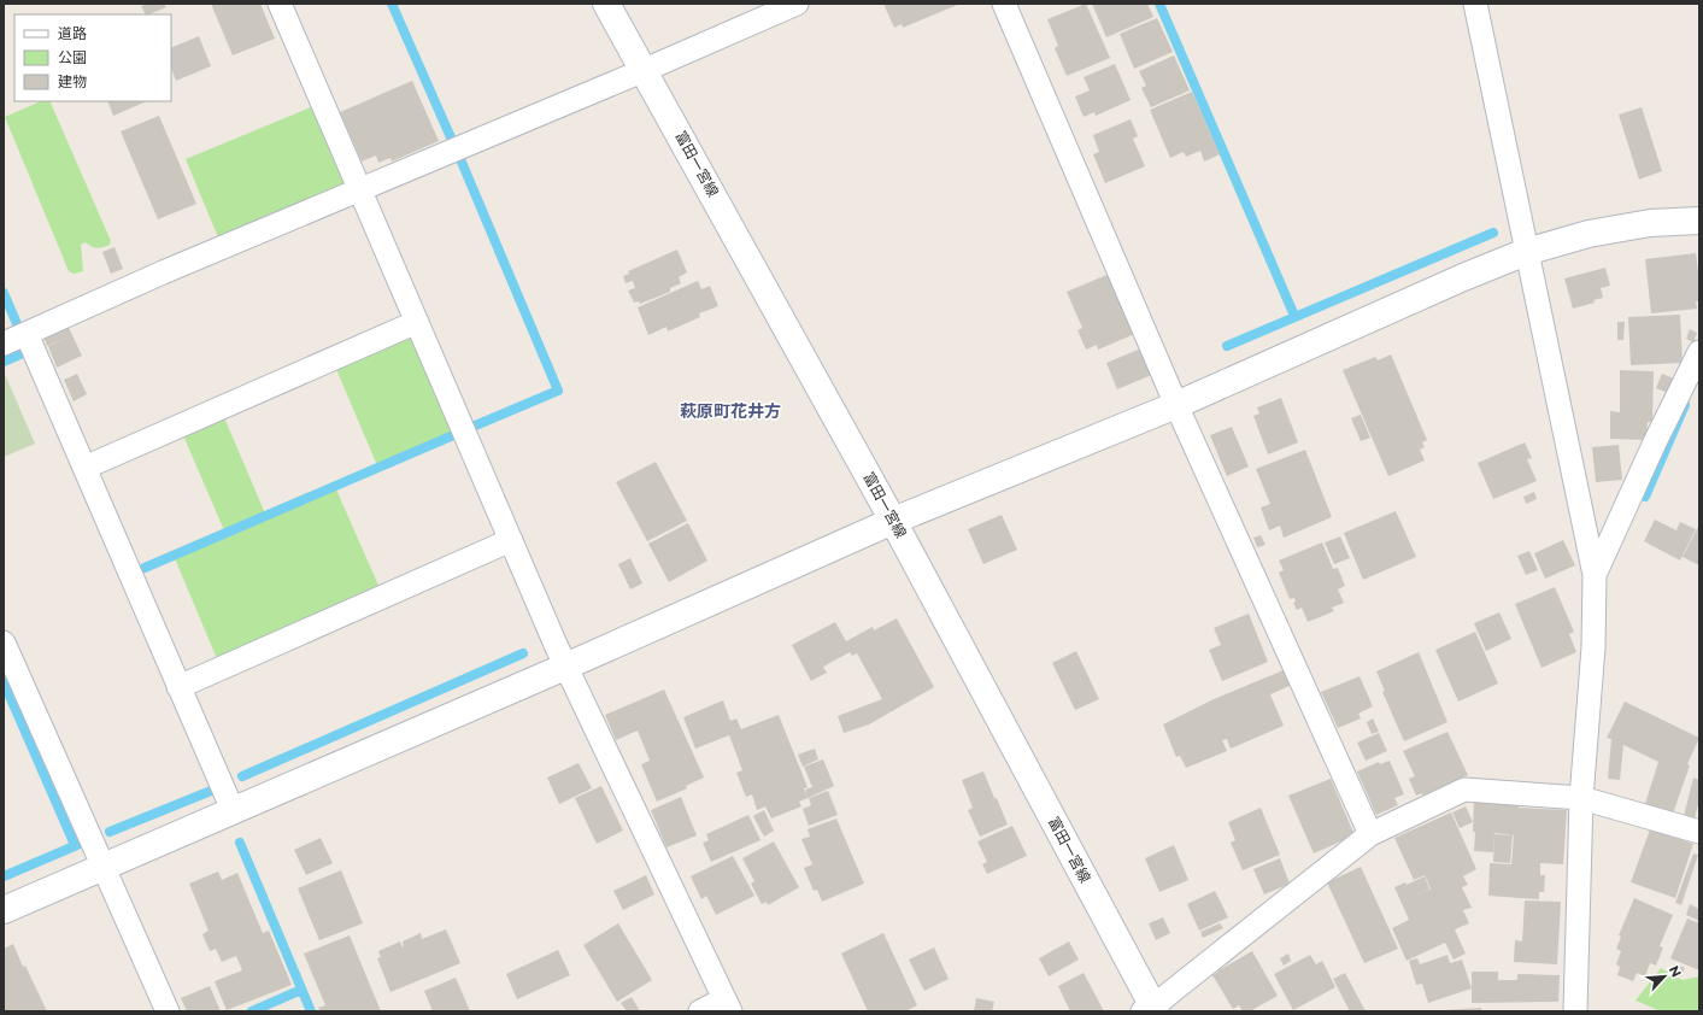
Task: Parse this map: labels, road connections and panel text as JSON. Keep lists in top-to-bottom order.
{
  "streets": {
    "street": ["富田一宮線"]
  },
  "districts": ["萩原町花井方"],
  "legend": ["道路", "公園", "建物"],
  "north": "top right"
}
